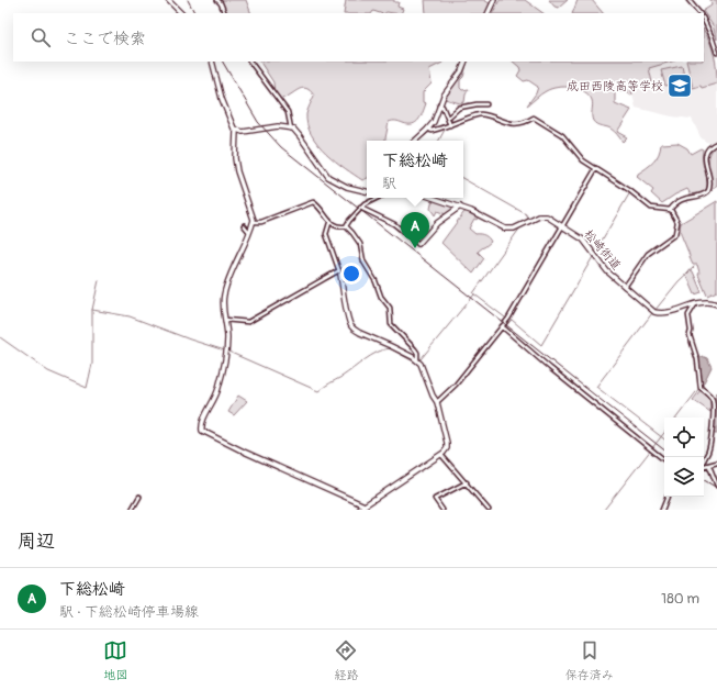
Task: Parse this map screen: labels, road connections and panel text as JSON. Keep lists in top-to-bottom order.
{
  "streets": {
    "street": ["松崎街道"]
  },
  "places": {
    "school or university": ["成田西陵高等学校"]
  },
  "page": {
    "search": "ここで検索",
    "popup": ["下総松崎", "駅"],
    "pins": "A",
    "heading": "周辺",
    "list": [
      {
        "mark": "A",
        "name": "下総松崎",
        "note": "駅 · 下総松崎停車場線",
        "value": "180 m"
      }
    ],
    "nav": ["地図", "経路", "保存済み"]
  }
}
